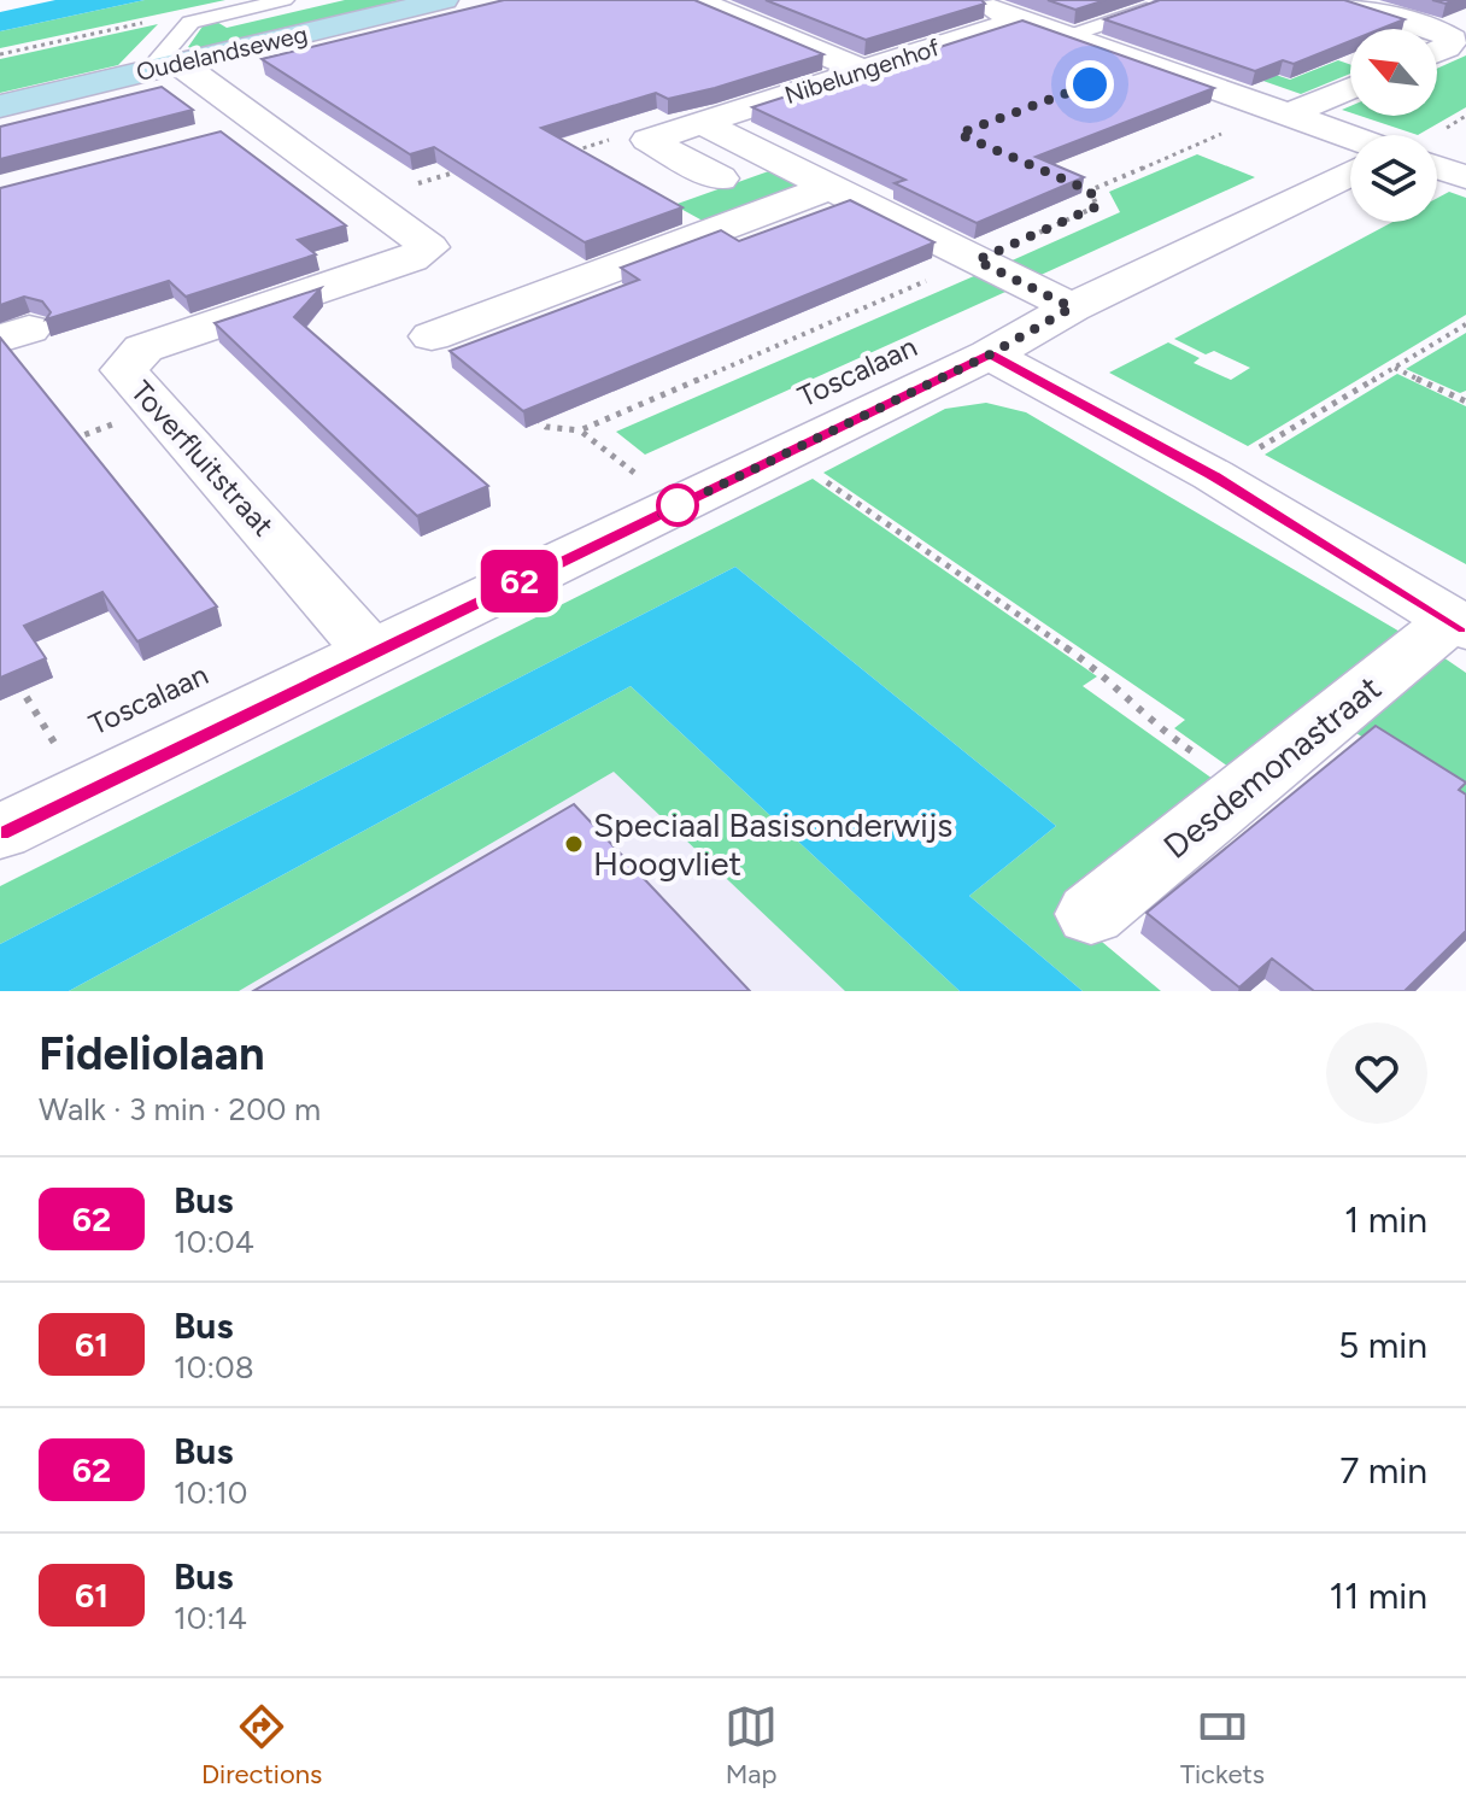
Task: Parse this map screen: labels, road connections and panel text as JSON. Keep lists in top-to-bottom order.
{
  "streets": {
    "street": [
      "Oudelandseweg",
      "Nibelungenhof",
      "Toverfluitstraat",
      "Desdemonastraat"
    ],
    "path": ["Toscalaan"]
  },
  "crossings": [
    ["Oudelandseweg", "Toverfluitstraat"]
  ],
  "places": ["Speciaal Basisonderwijs Hoogvliet"],
  "lines": ["bus line 62"],
  "north": "top left",
  "page": {
    "on_map": "62",
    "heading": ["Fideliolaan", "Walk · 3 min · 200 m"],
    "list": [
      {
        "mark": "62",
        "name": "Bus",
        "note": "10:04",
        "value": "1 min"
      },
      {
        "mark": "61",
        "name": "Bus",
        "note": "10:08",
        "value": "5 min"
      },
      {
        "mark": "62",
        "name": "Bus",
        "note": "10:10",
        "value": "7 min"
      },
      {
        "mark": "61",
        "name": "Bus",
        "note": "10:14",
        "value": "11 min"
      }
    ],
    "tabs": ["Directions", "Map", "Tickets"]
  }
}
